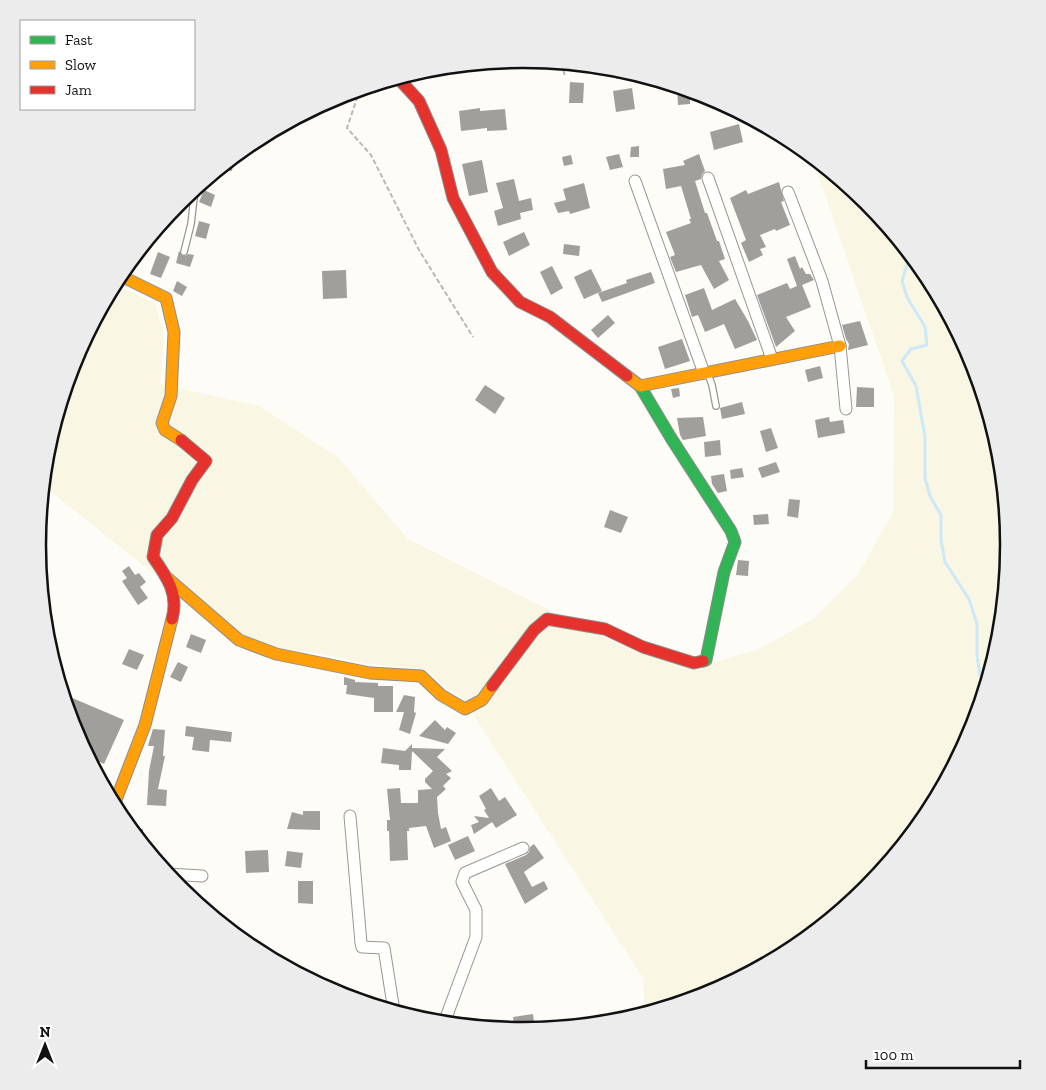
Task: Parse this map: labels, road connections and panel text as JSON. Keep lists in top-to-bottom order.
{
  "legend": ["Fast", "Slow", "Jam"],
  "scale_bar": "100 m",
  "north": "top"
}
